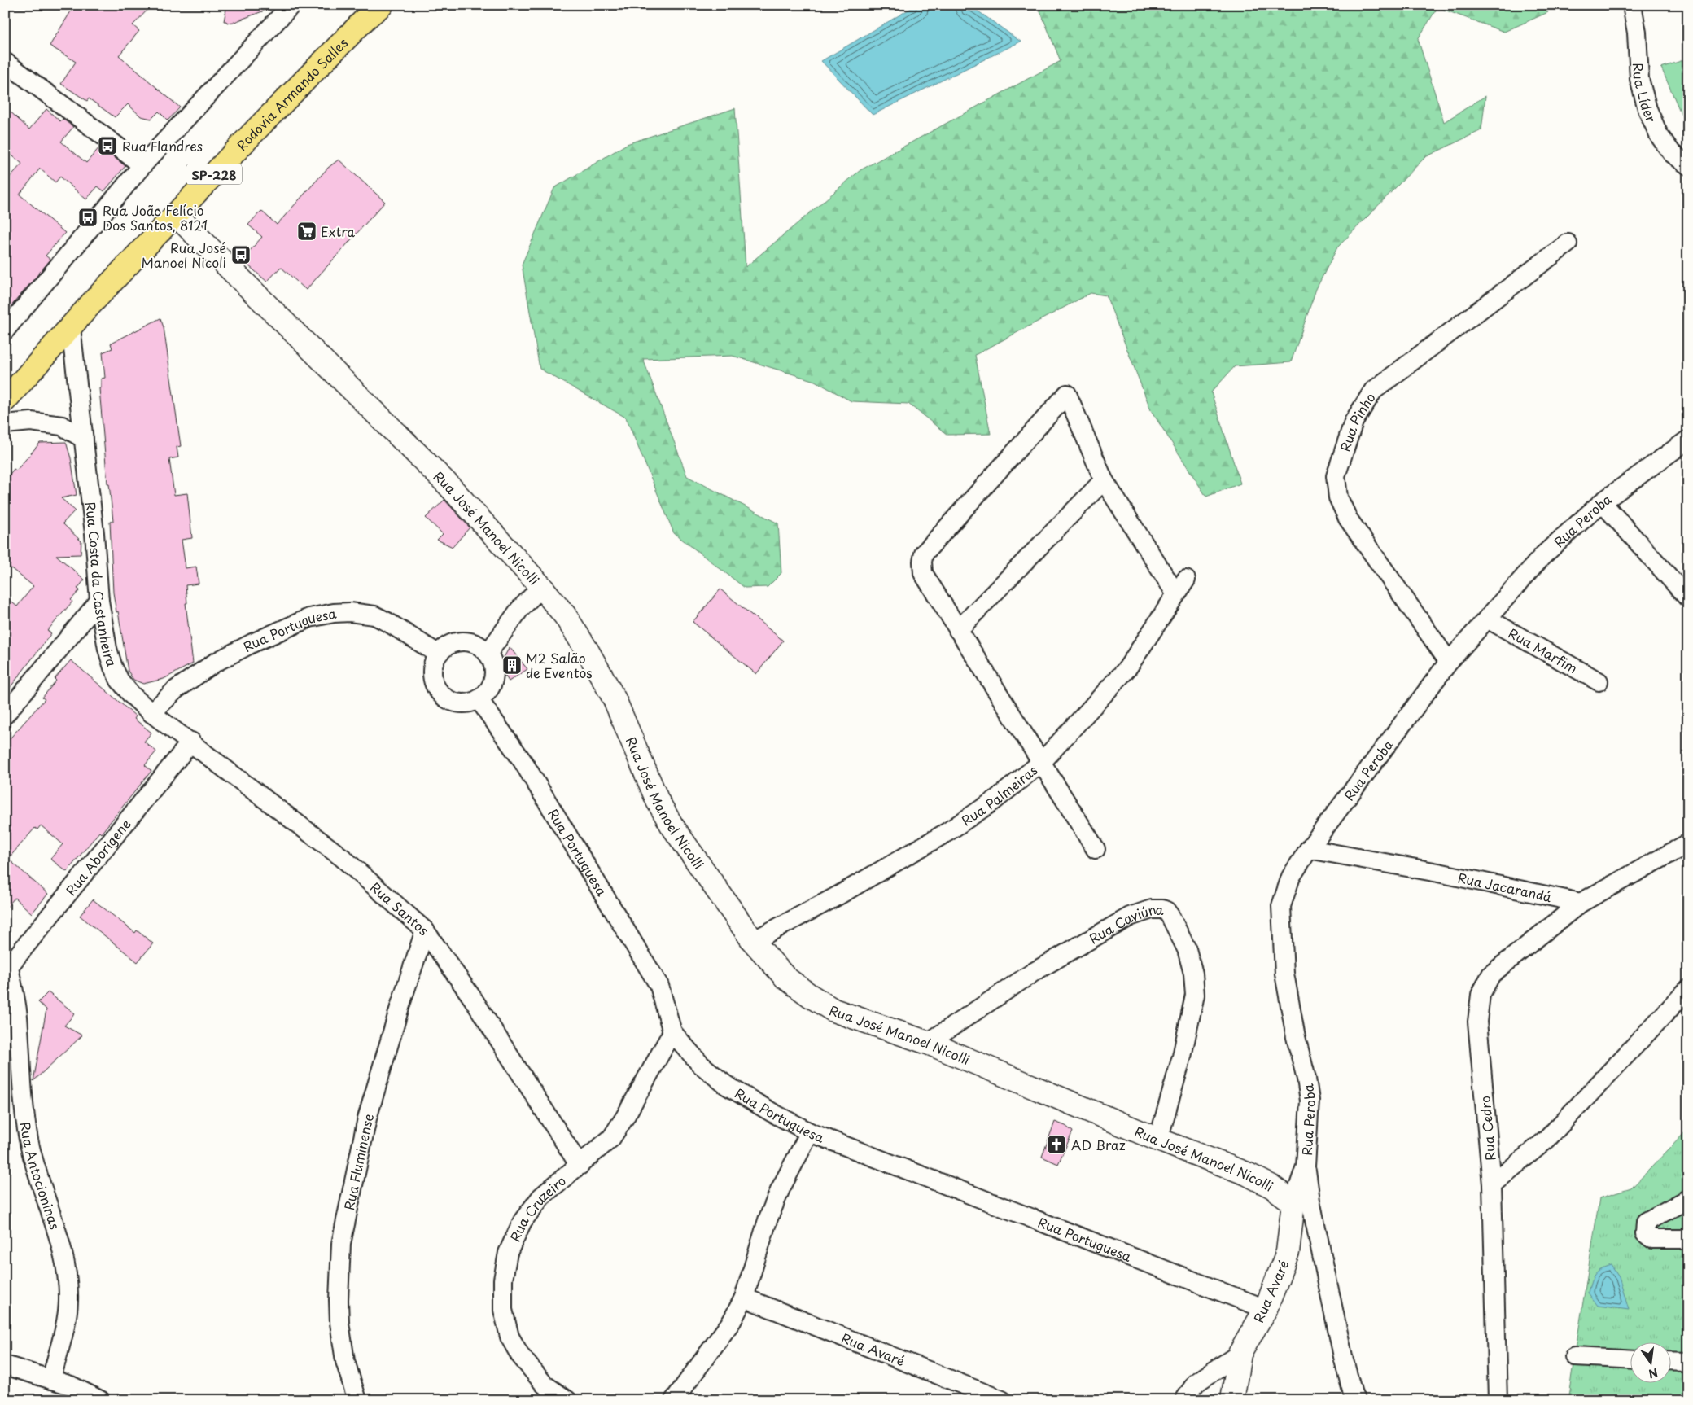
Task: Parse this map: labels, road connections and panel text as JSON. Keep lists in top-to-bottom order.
{
  "streets": {
    "main road": [
      "Rodovia Armando Salles",
      "SP-228",
      "Rua José Manoel Nicolli",
      "Rua Avaré"
    ],
    "street": [
      "Rua Líder",
      "Rua Pinho",
      "Rua Peroba",
      "Rua Costa da Castanheira",
      "Rua Portuguesa",
      "Rua Marfim",
      "Rua Palmeiras",
      "Rua Aborigene",
      "Rua Jacarandá",
      "Rua Santos",
      "Rua Caviúna",
      "Rua Cedro",
      "Rua Fluminense",
      "Rua Antocioninas",
      "Rua Cruzeiro"
    ]
  },
  "crossings": [
    ["Rodovia Armando Salles", "Rua José Manoel Nicolli"],
    ["Rodovia Armando Salles", "Rua Costa da Castanheira"],
    ["Rua Pinho", "Rua Peroba"],
    ["Rua Peroba", "Rua José Manoel Nicolli"],
    ["Rua Peroba", "Rua Marfim"],
    ["Rua Peroba", "Rua Jacarandá"],
    ["Rua Peroba", "Rua Avaré"],
    ["Rua José Manoel Nicolli", "Rua Palmeiras"],
    ["Rua José Manoel Nicolli", "Rua Caviúna"],
    ["Rua José Manoel Nicolli", "Rua Avaré"],
    ["Rua Costa da Castanheira", "Rua Portuguesa"],
    ["Rua Costa da Castanheira", "Rua Santos"],
    ["Rua Portuguesa", "Rua Santos"],
    ["Rua Portuguesa", "Rua Cruzeiro"],
    ["Rua Portuguesa", "Rua Avaré"],
    ["Rua Aborigene", "Rua Santos"],
    ["Rua Aborigene", "Rua Antocioninas"],
    ["Rua Jacarandá", "Rua Cedro"],
    ["Rua Santos", "Rua Fluminense"],
    ["Rua Santos", "Rua Cruzeiro"]
  ],
  "places": {
    "bus stop": ["Rua Flandres", "Rua João Felício Dos Santos, 8121", "Rua José Manoel Nicoli"],
    "supermarket": ["Extra"],
    "building": ["M2 Salão de Eventos"],
    "church": ["AD Braz"]
  },
  "north": "bottom"
}
